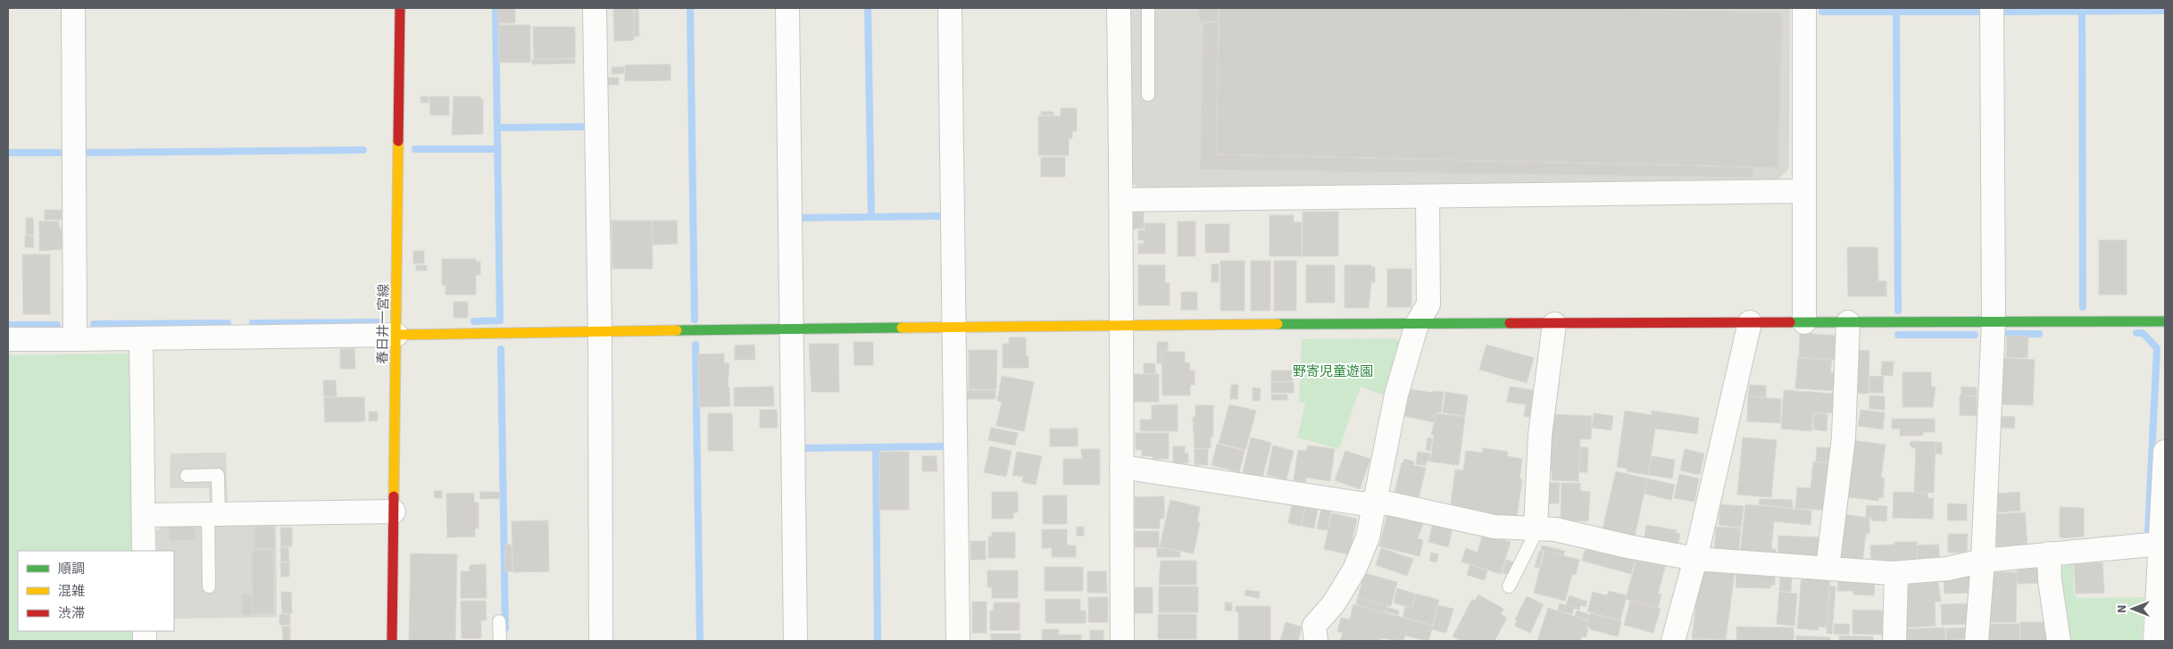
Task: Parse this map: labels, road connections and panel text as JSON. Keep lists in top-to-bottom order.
{
  "streets": {
    "street": ["春日井一宮線"]
  },
  "parks": ["野寄児童遊園"],
  "legend": ["順調", "混雑", "渋滞"],
  "north": "left"
}
